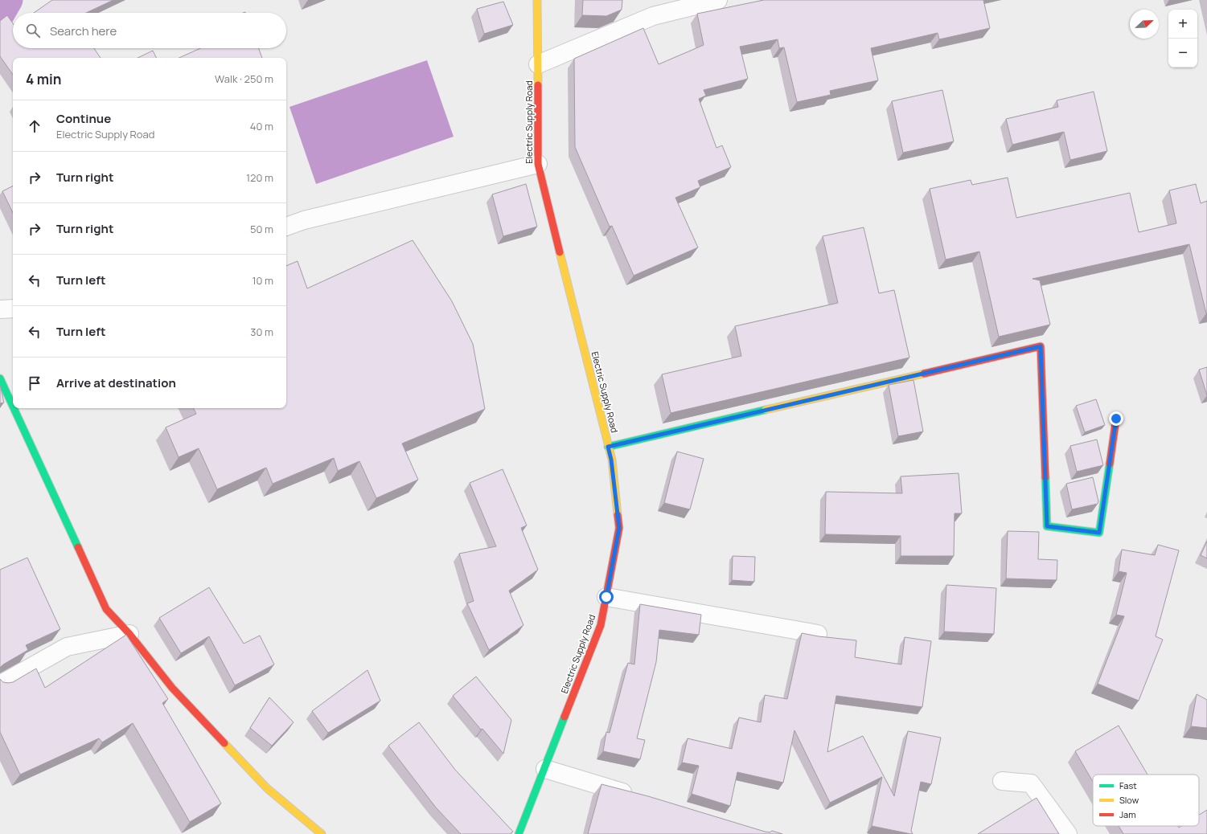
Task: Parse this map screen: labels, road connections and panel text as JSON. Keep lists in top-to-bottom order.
{
  "streets": {
    "street": ["Electric Supply Road"]
  },
  "legend": ["Fast", "Slow", "Jam"],
  "north": "top right",
  "page": {
    "map_buttons": ["+", "−"],
    "search": "Search here",
    "heading": ["4 min", "Walk · 250 m"],
    "list": [
      ["Continue", "Electric Supply Road", "40 m"],
      ["Turn right", "120 m"],
      ["Turn right", "50 m"],
      ["Turn left", "10 m"],
      ["Turn left", "30 m"],
      "Arrive at destination"
    ]
  }
}
